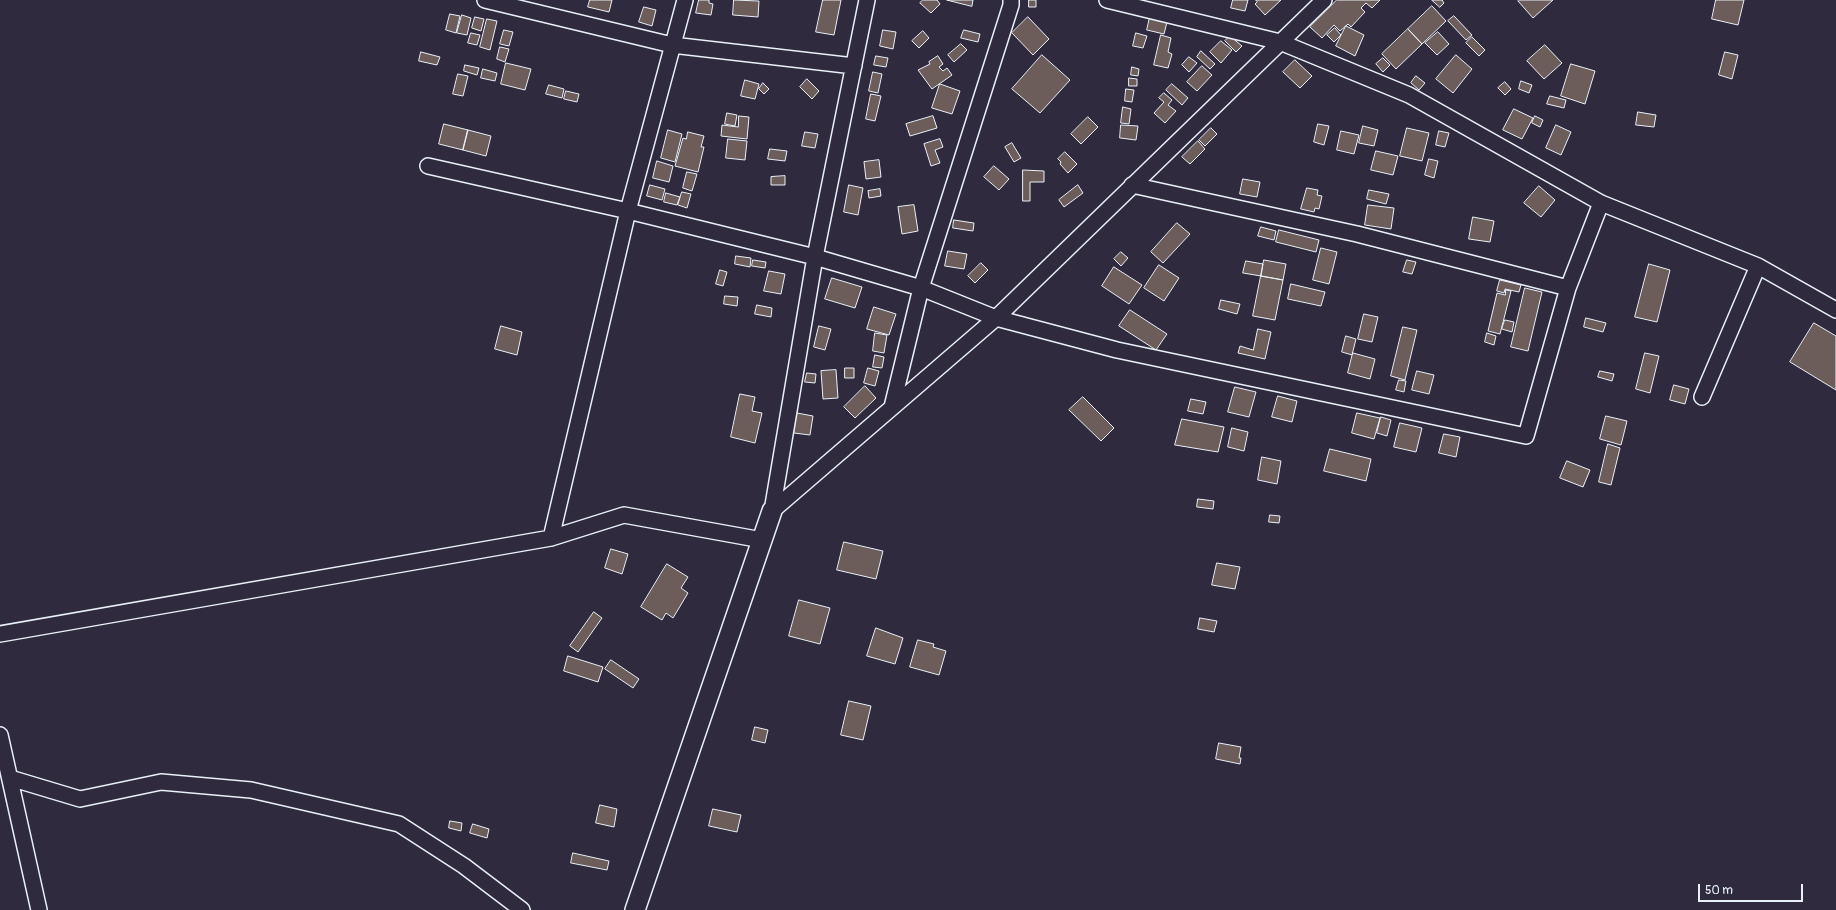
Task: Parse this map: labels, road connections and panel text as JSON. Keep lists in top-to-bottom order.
{
  "scale_bar": "50 m"
}
